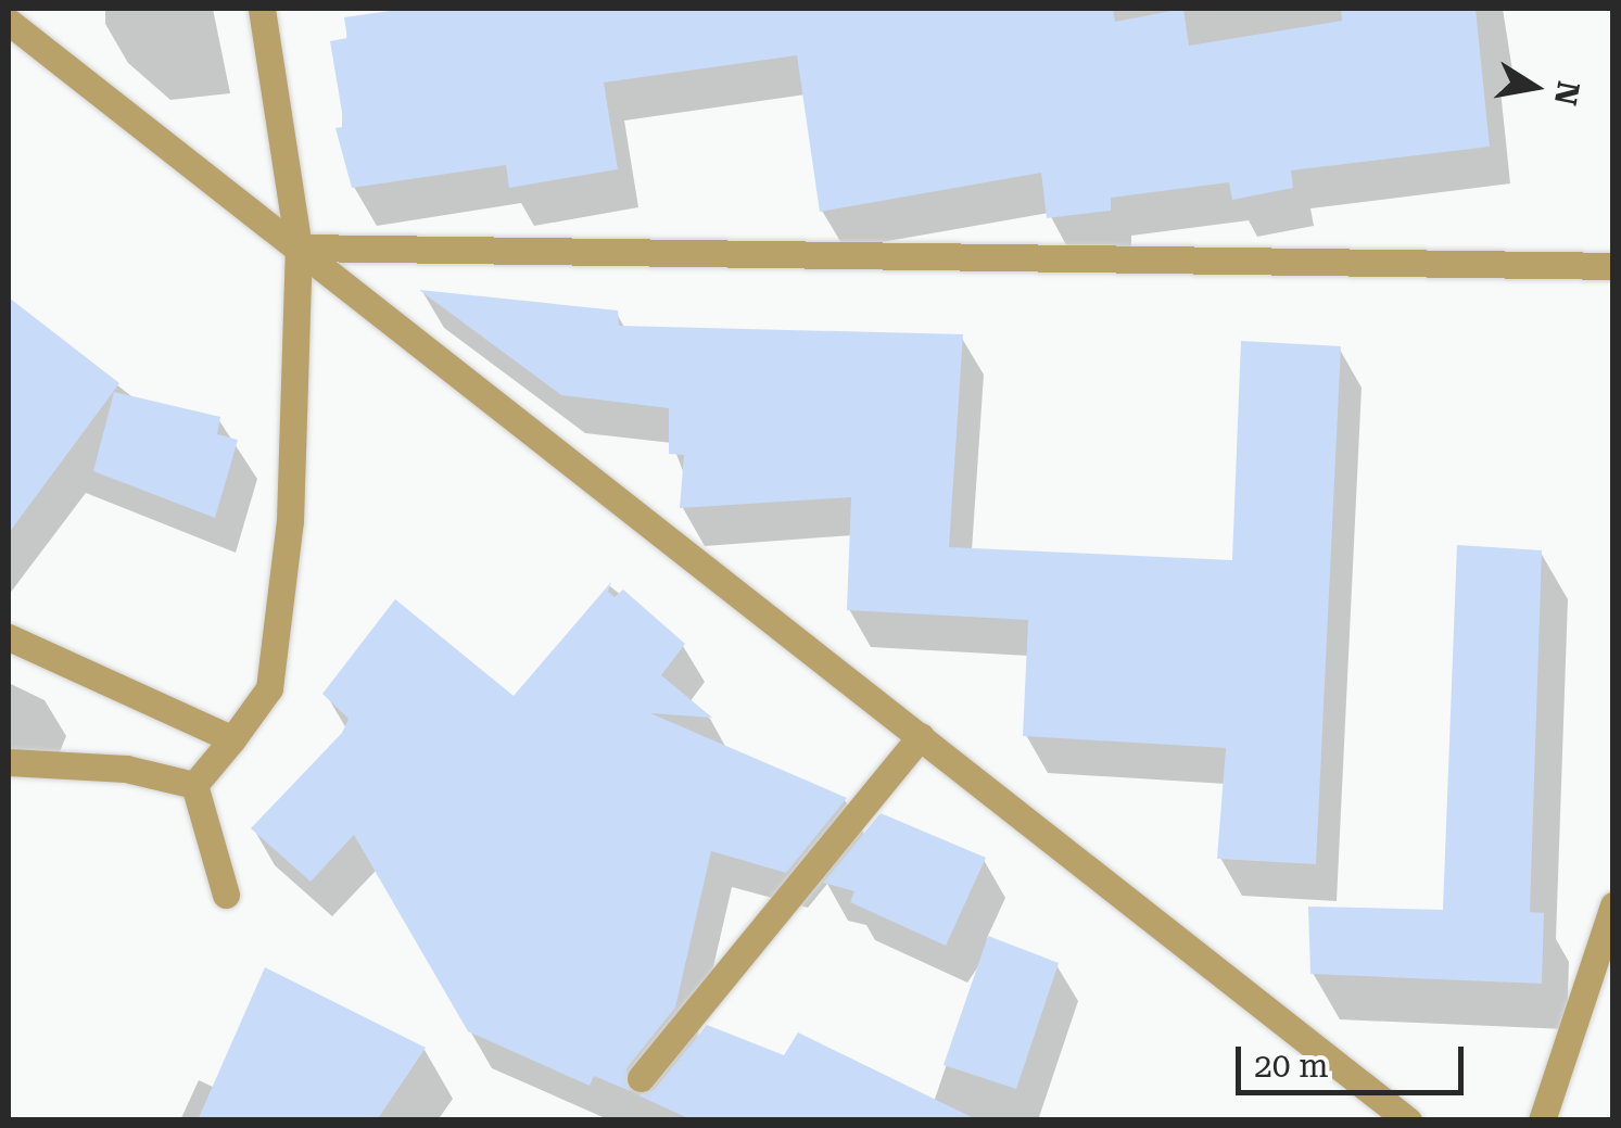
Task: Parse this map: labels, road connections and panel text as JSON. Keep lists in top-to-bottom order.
{
  "scale_bar": "20 m",
  "north": "right"
}
